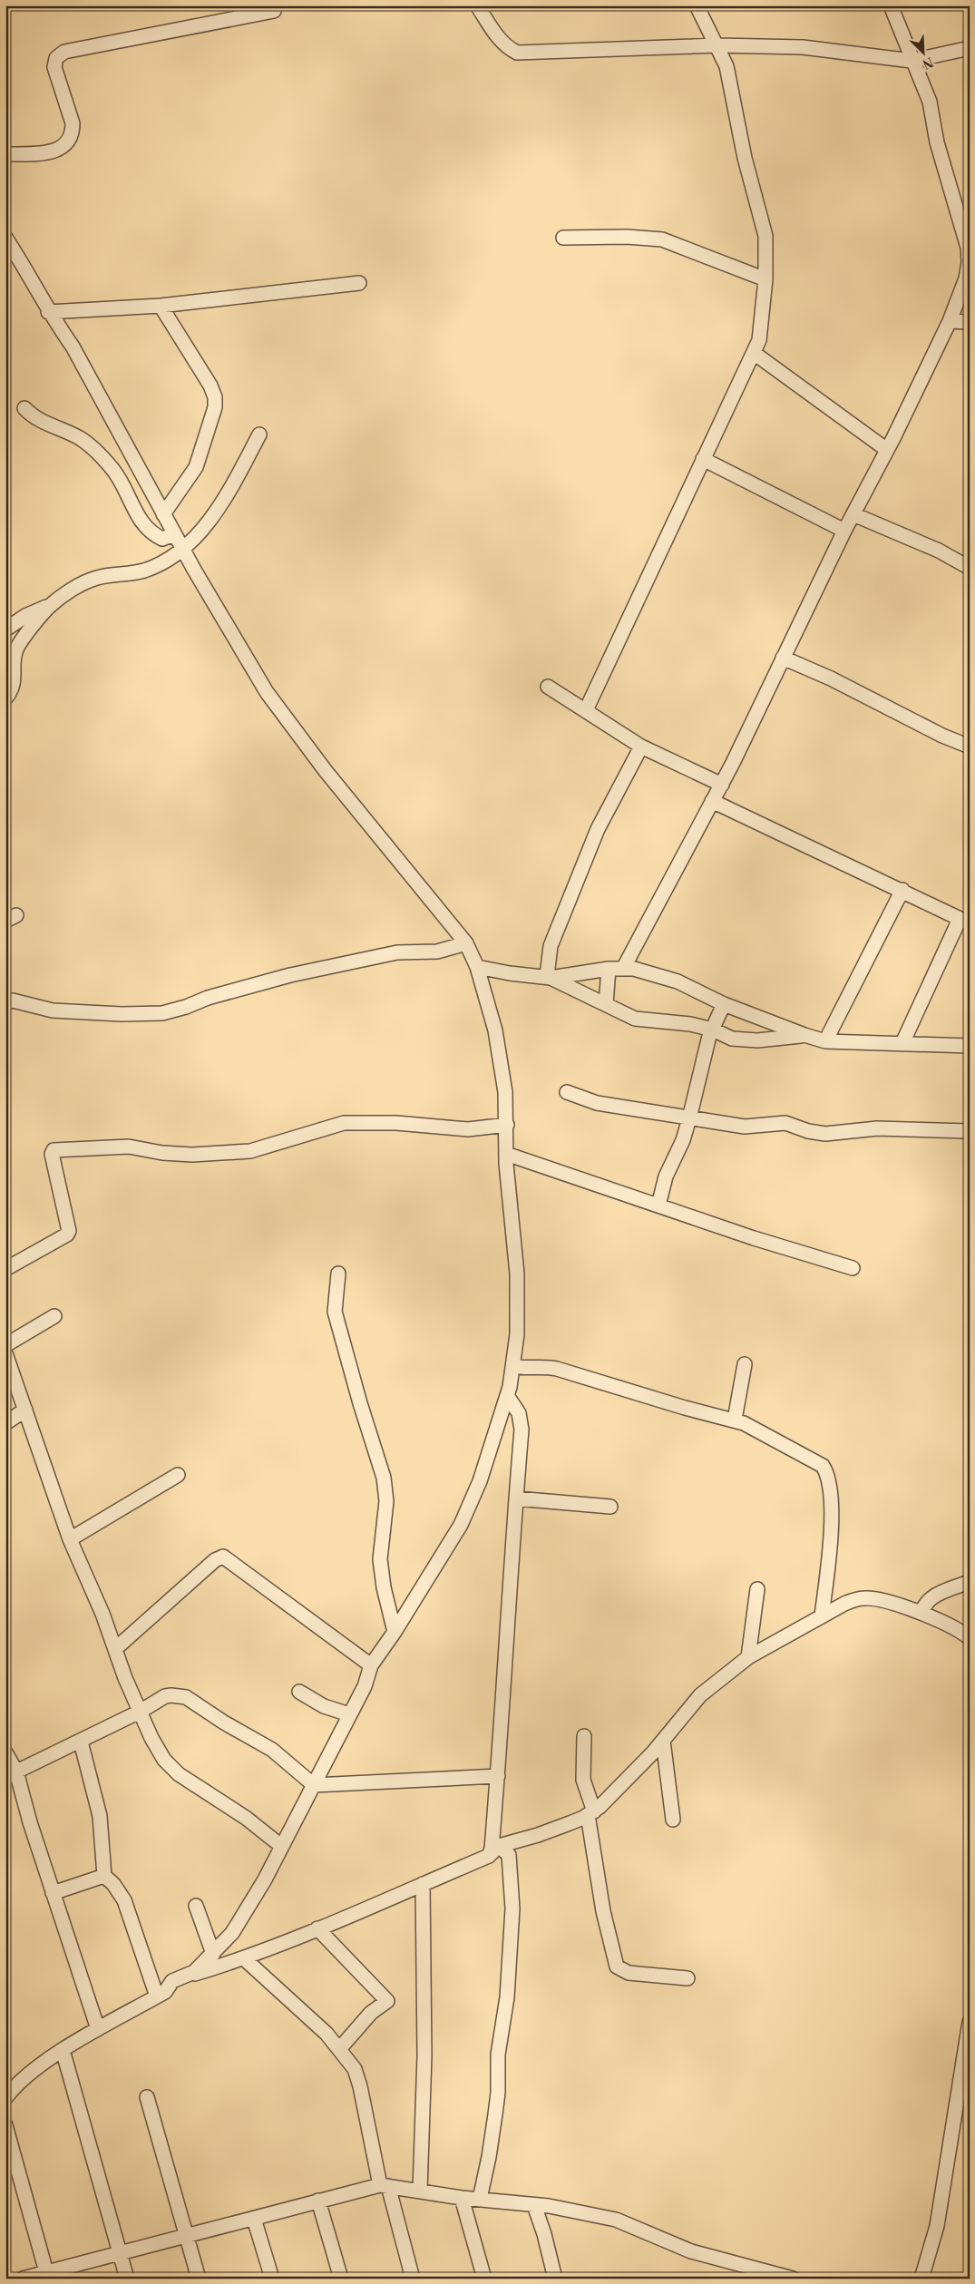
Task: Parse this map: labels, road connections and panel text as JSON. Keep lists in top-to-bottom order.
{
  "north": "bottom right"
}
